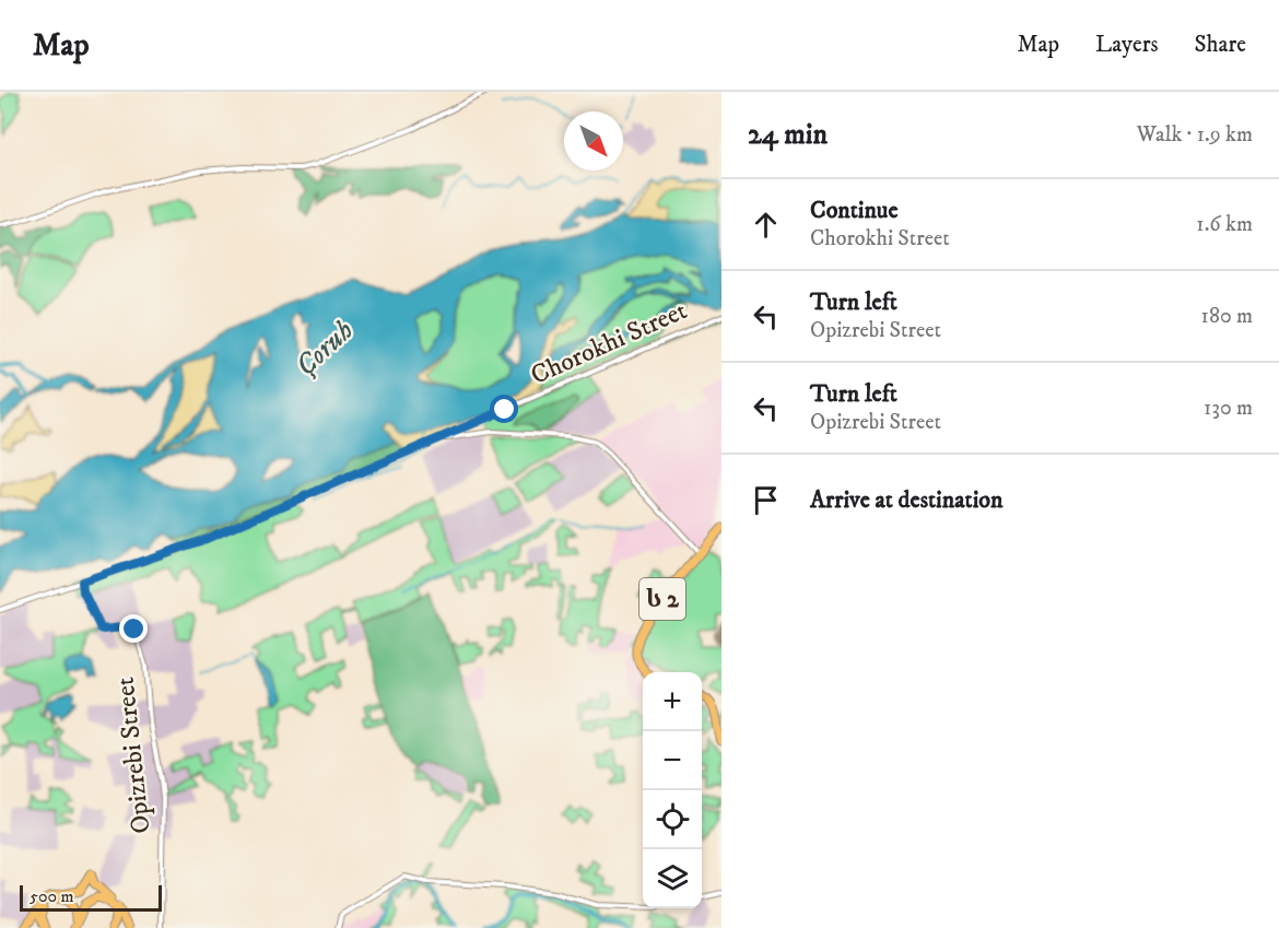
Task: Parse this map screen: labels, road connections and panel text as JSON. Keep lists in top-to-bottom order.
{
  "streets": {
    "highway": ["ს 2"],
    "street": ["Chorokhi Street", "Opizrebi Street"]
  },
  "crossings": [
    ["Chorokhi Street", "Opizrebi Street"]
  ],
  "water": ["Çoruh"],
  "scale_bar": "500 m",
  "north": "bottom right",
  "page": {
    "header": "Map",
    "nav": ["Map", "Layers", "Share"],
    "heading": ["24 min", "Walk · 1.9 km"],
    "list": [
      ["Continue", "Chorokhi Street", "1.6 km"],
      ["Turn left", "Opizrebi Street", "180 m"],
      ["Turn left", "Opizrebi Street", "130 m"],
      "Arrive at destination"
    ],
    "map_buttons": ["+", "−"],
    "scale": "500 m"
  }
}
